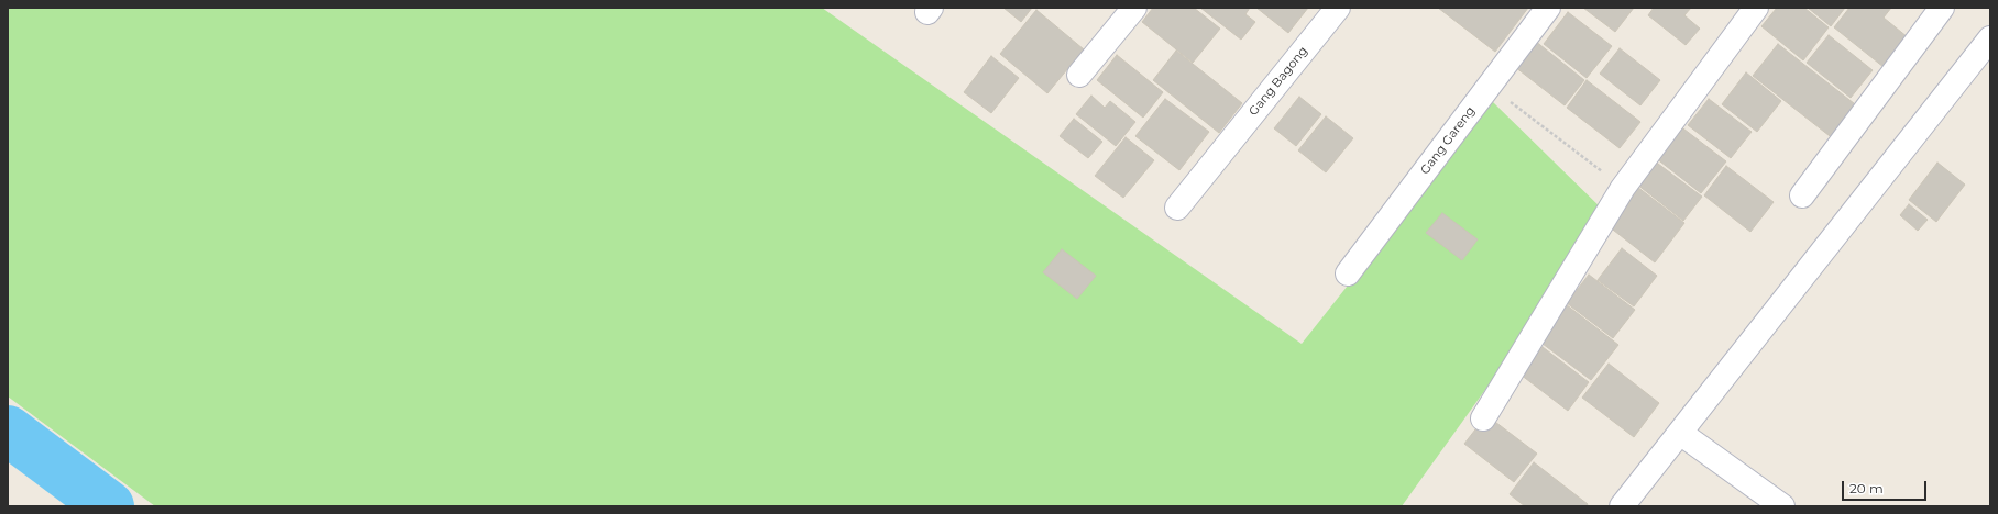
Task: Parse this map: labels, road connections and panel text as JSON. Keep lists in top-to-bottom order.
{
  "streets": {
    "street": ["Gang Bagong", "Gang Gareng"]
  },
  "scale_bar": "20 m"
}
